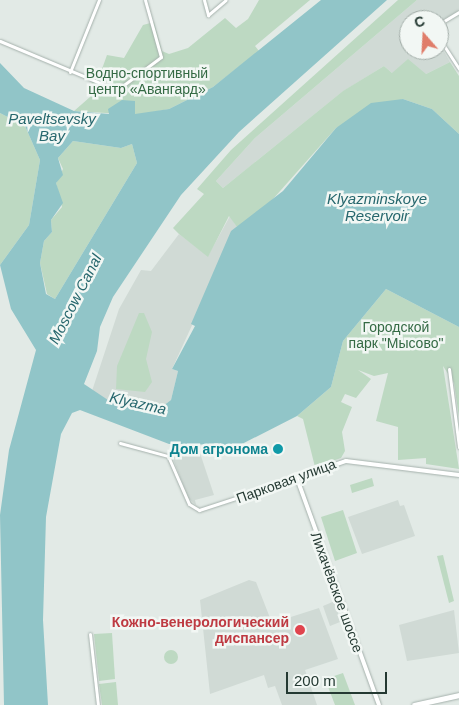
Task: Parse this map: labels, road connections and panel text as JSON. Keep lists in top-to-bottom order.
{
  "streets": {
    "street": ["Парковая улица", "Лихачёвское шоссе"]
  },
  "crossings": [
    ["Парковая улица", "Лихачёвское шоссе"]
  ],
  "water": [
    "Paveltsevsky Bay",
    "Klyazminskoye Reservoir",
    "Moscow Canal",
    "Klyazma"
  ],
  "parks": ["Водно-спортивный центр «Авангард»", "Городской парк \"Мысово\""],
  "places": ["Дом агронома", "Кожно-венерологический диспансер"],
  "scale_bar": "200 m",
  "north": "top"
}
